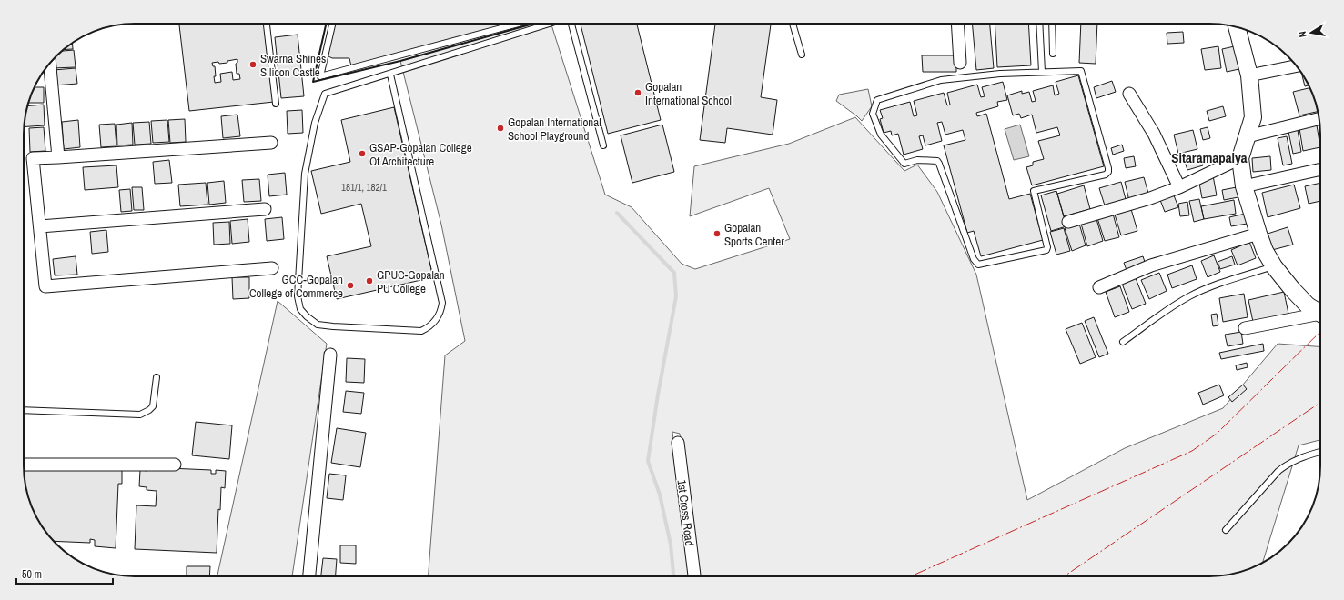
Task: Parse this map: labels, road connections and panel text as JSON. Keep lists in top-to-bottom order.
{
  "streets": {
    "street": ["1st Cross Road"]
  },
  "districts": ["Sitaramapalya"],
  "places": [
    "Swarna Shines Silicon Castle",
    "Gopalan International School",
    "Gopalan International School Playground",
    "GSAP-Gopalan College Of Architecture",
    "Gopalan Sports Center",
    "GPUC-Gopalan PU College",
    "GCC-Gopalan College of Commerce"
  ],
  "house_numbers": ["181/1, 182/1"],
  "scale_bar": "50 m",
  "north": "left"
}
